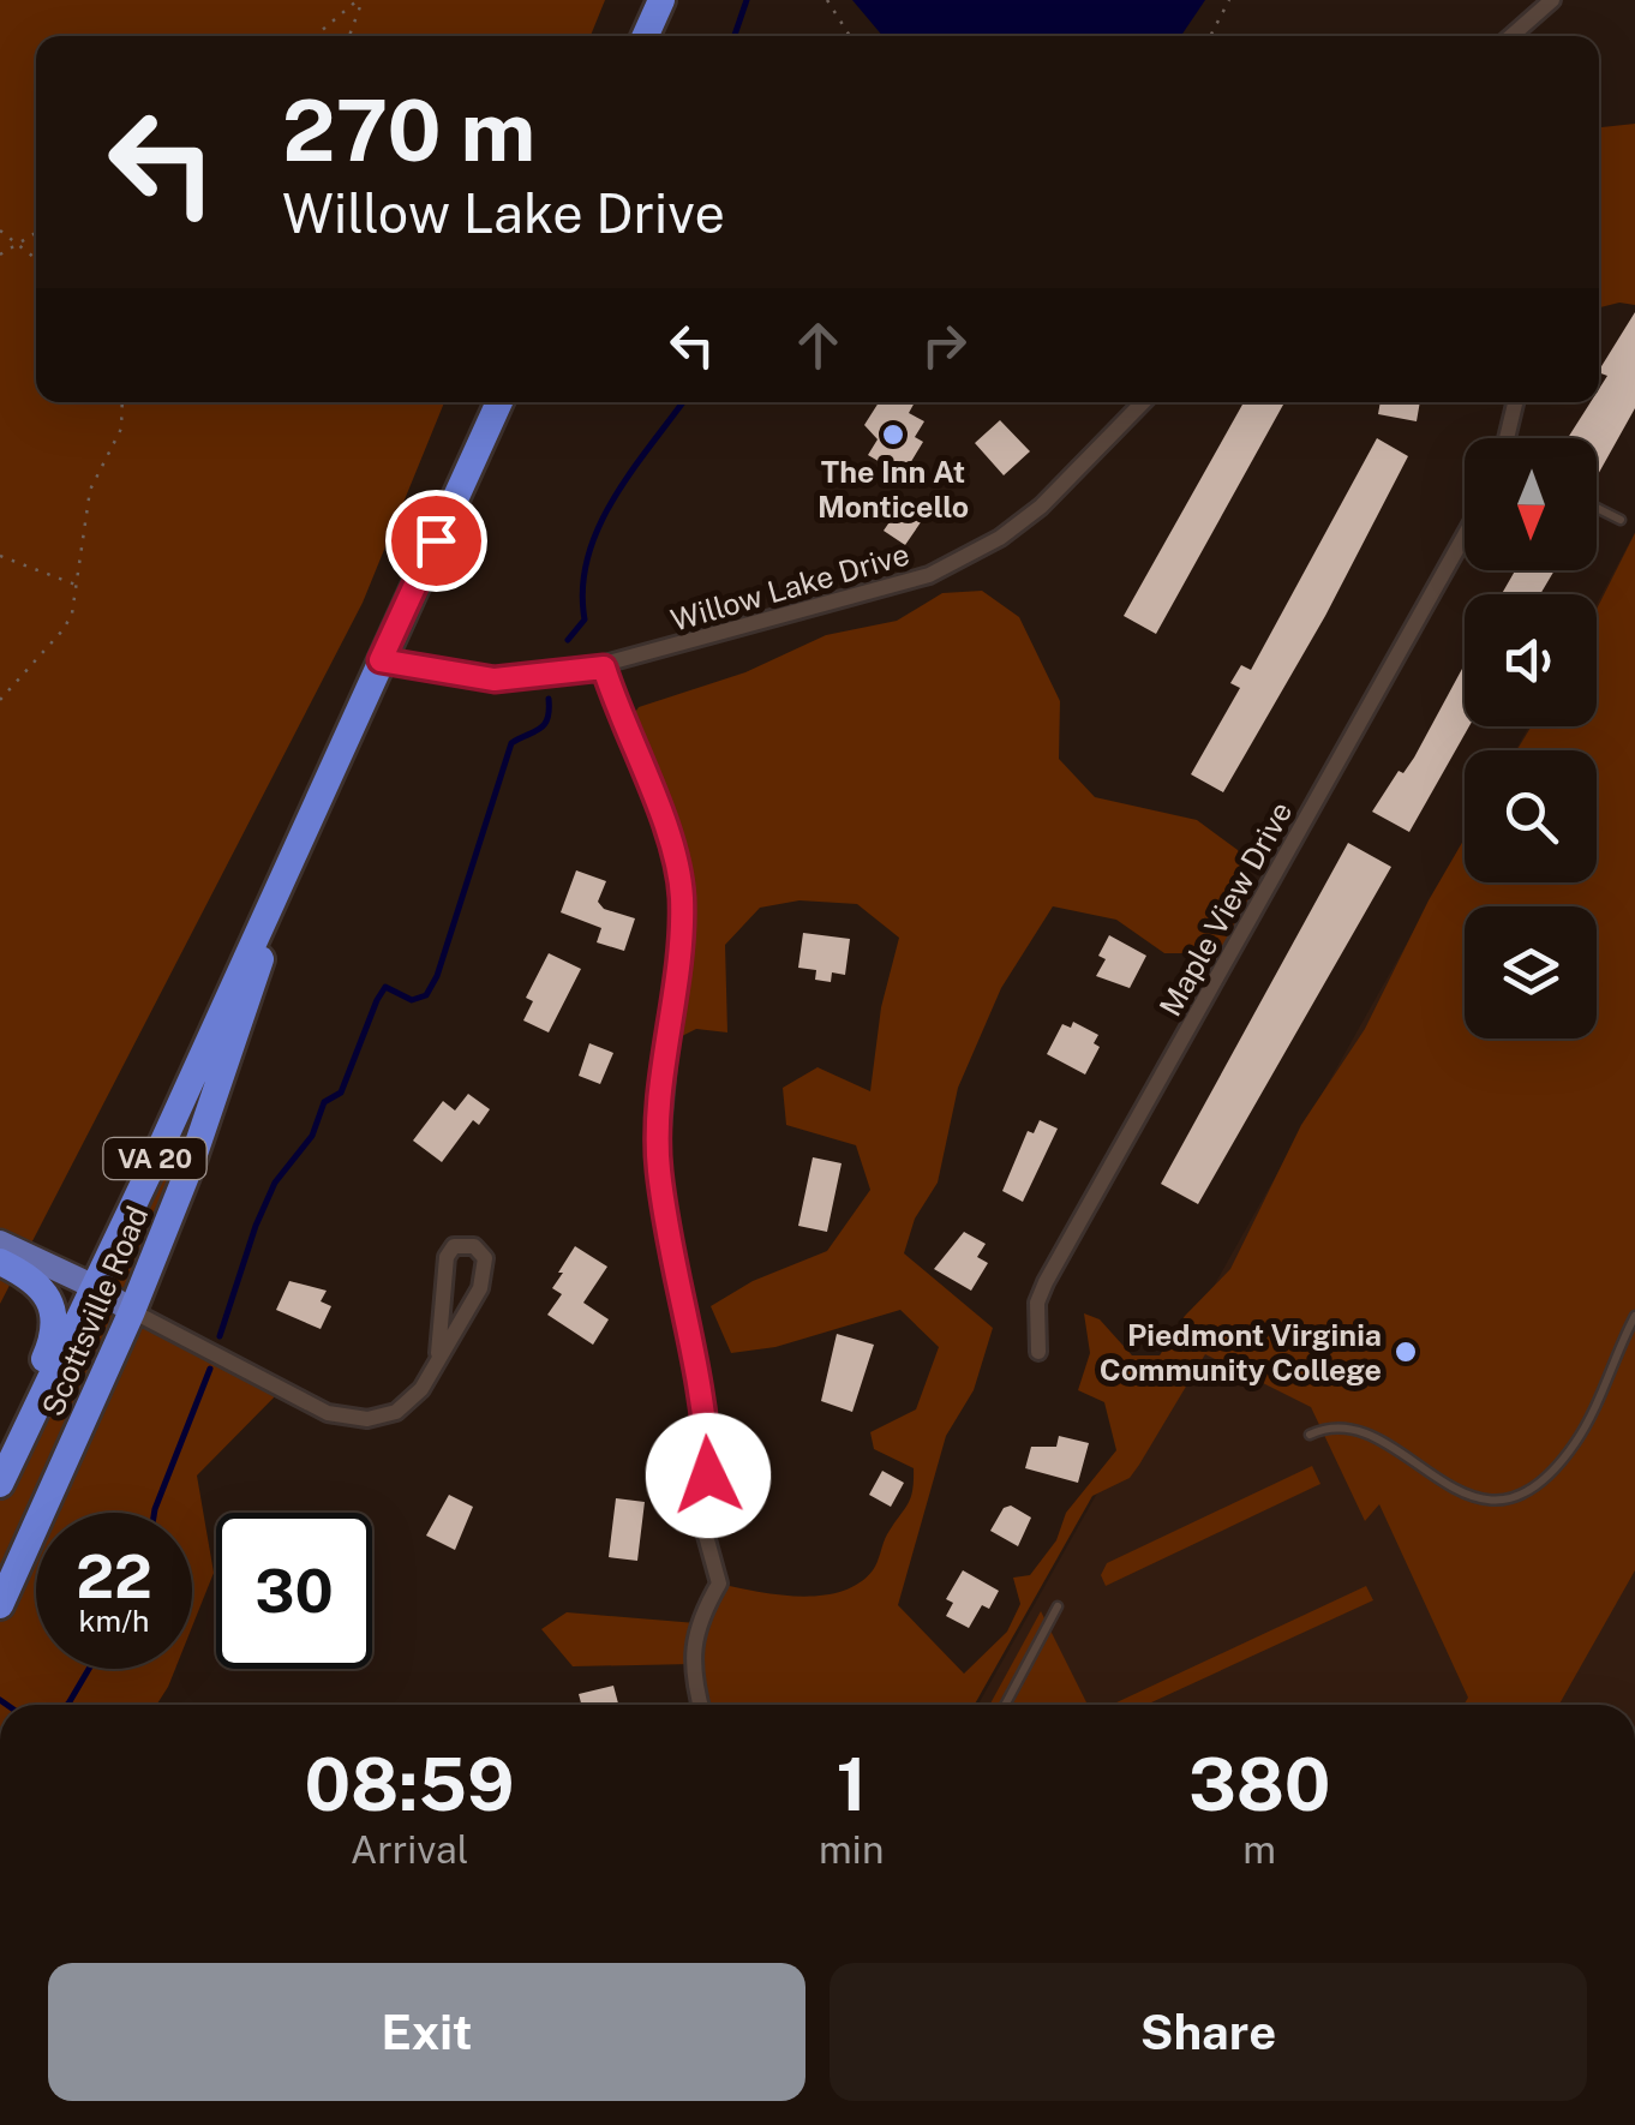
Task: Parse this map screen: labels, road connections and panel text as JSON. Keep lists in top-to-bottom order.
{
  "streets": {
    "highway": ["VA 20", "Scottsville Road"],
    "street": ["Willow Lake Drive", "Maple View Drive"]
  },
  "crossings": [
    ["Willow Lake Drive", "Scottsville Road"]
  ],
  "places": ["The Inn At Monticello", "Piedmont Virginia Community College"],
  "north": "bottom",
  "page": {
    "turn": ["270 m", "Willow Lake Drive"],
    "speed": "22 km/h",
    "limit": "30",
    "eta": [
      "08:59",
      "Arrival",
      "1",
      "min",
      "380",
      "m"
    ],
    "buttons": ["Exit", "Share"]
  }
}
